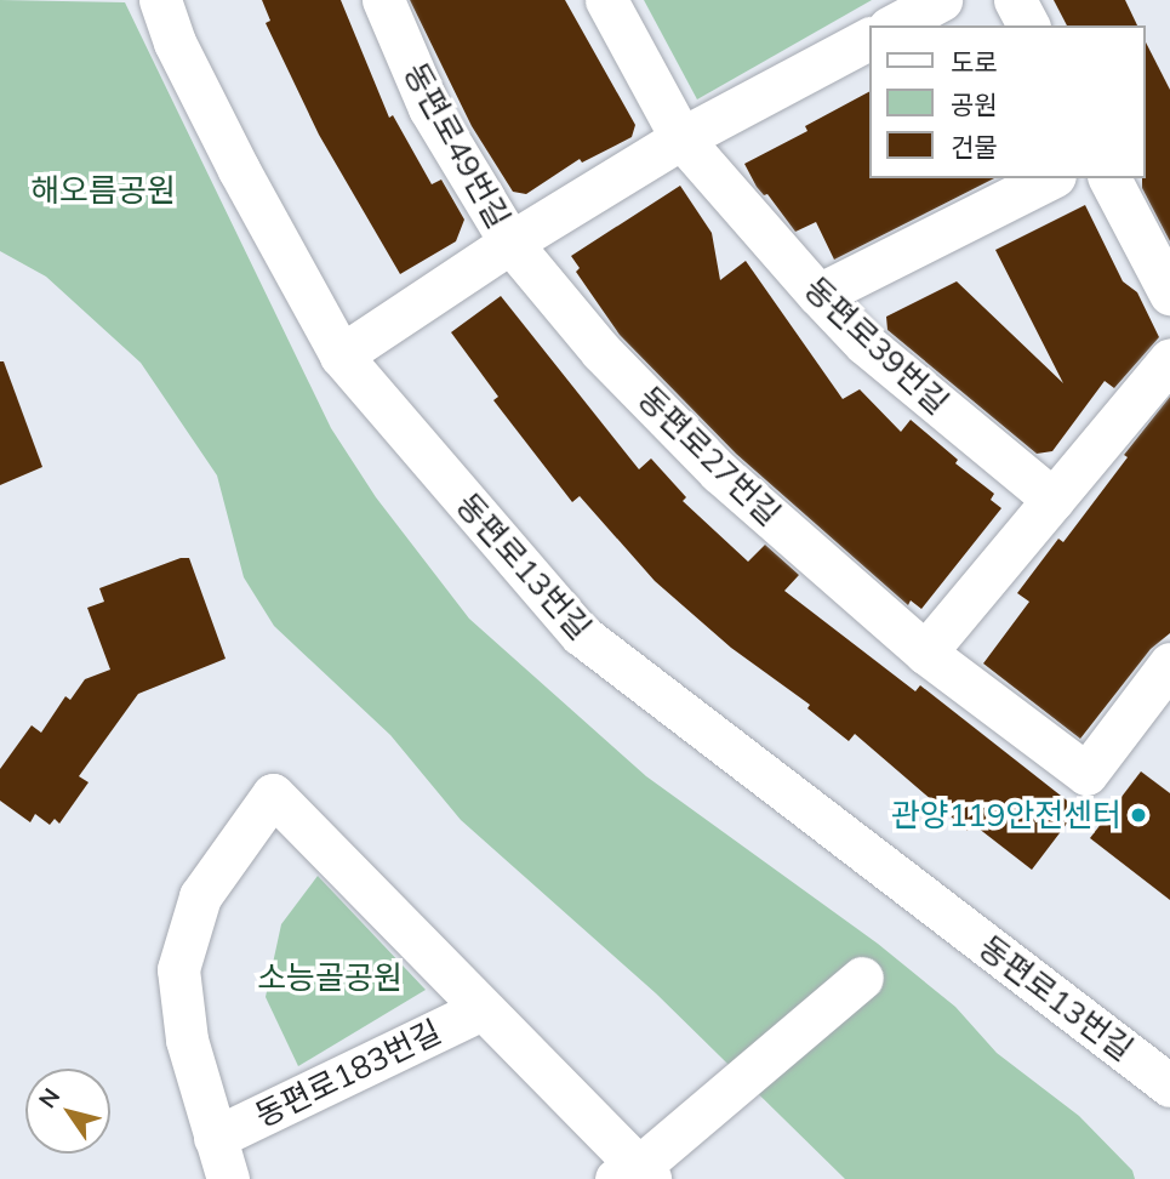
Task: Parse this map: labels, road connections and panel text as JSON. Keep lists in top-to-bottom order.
{
  "streets": {
    "street": [
      "동편로49번길",
      "동편로39번길",
      "동편로27번길",
      "동편로13번길",
      "동편로183번길"
    ]
  },
  "crossings": [
    ["동편로49번길", "동편로27번길"]
  ],
  "parks": ["해오름공원", "소능골공원"],
  "places": ["관양119안전센터"],
  "legend": ["도로", "공원", "건물"],
  "north": "top left"
}
